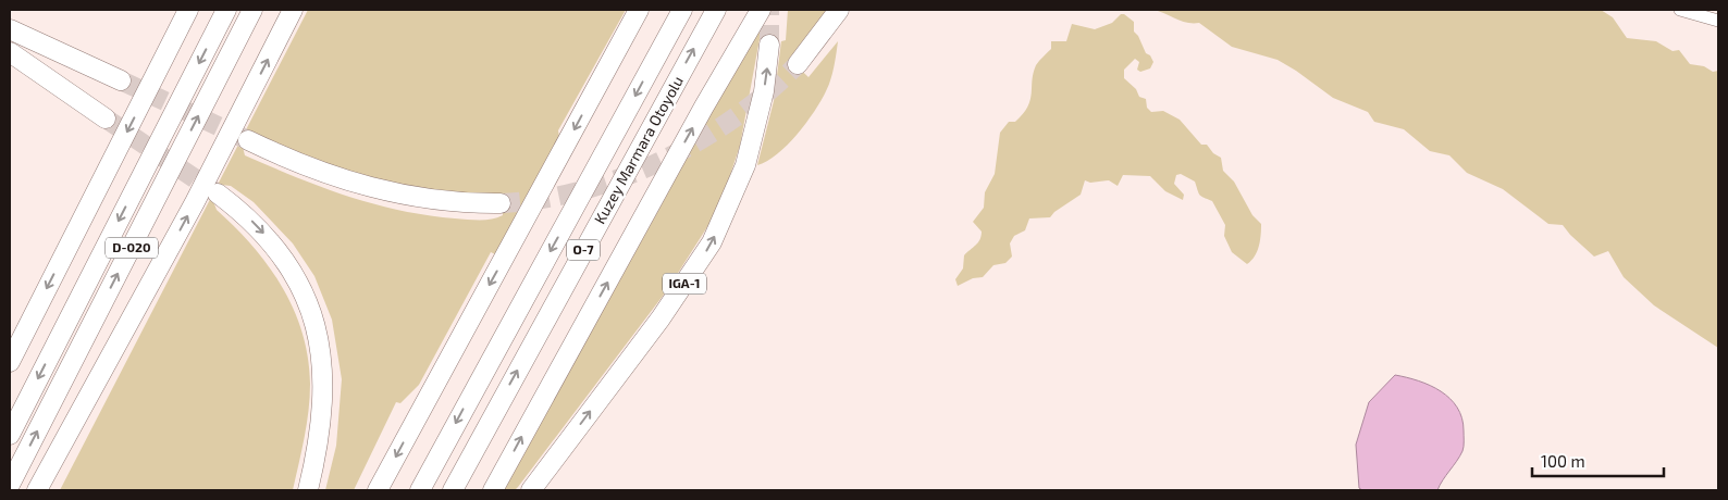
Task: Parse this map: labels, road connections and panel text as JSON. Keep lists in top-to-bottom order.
{
  "streets": {
    "highway": [
      "Kuzey Marmara Otoyolu",
      "D-020",
      "O-7",
      "IGA-1"
    ]
  },
  "scale_bar": "100 m"
}
